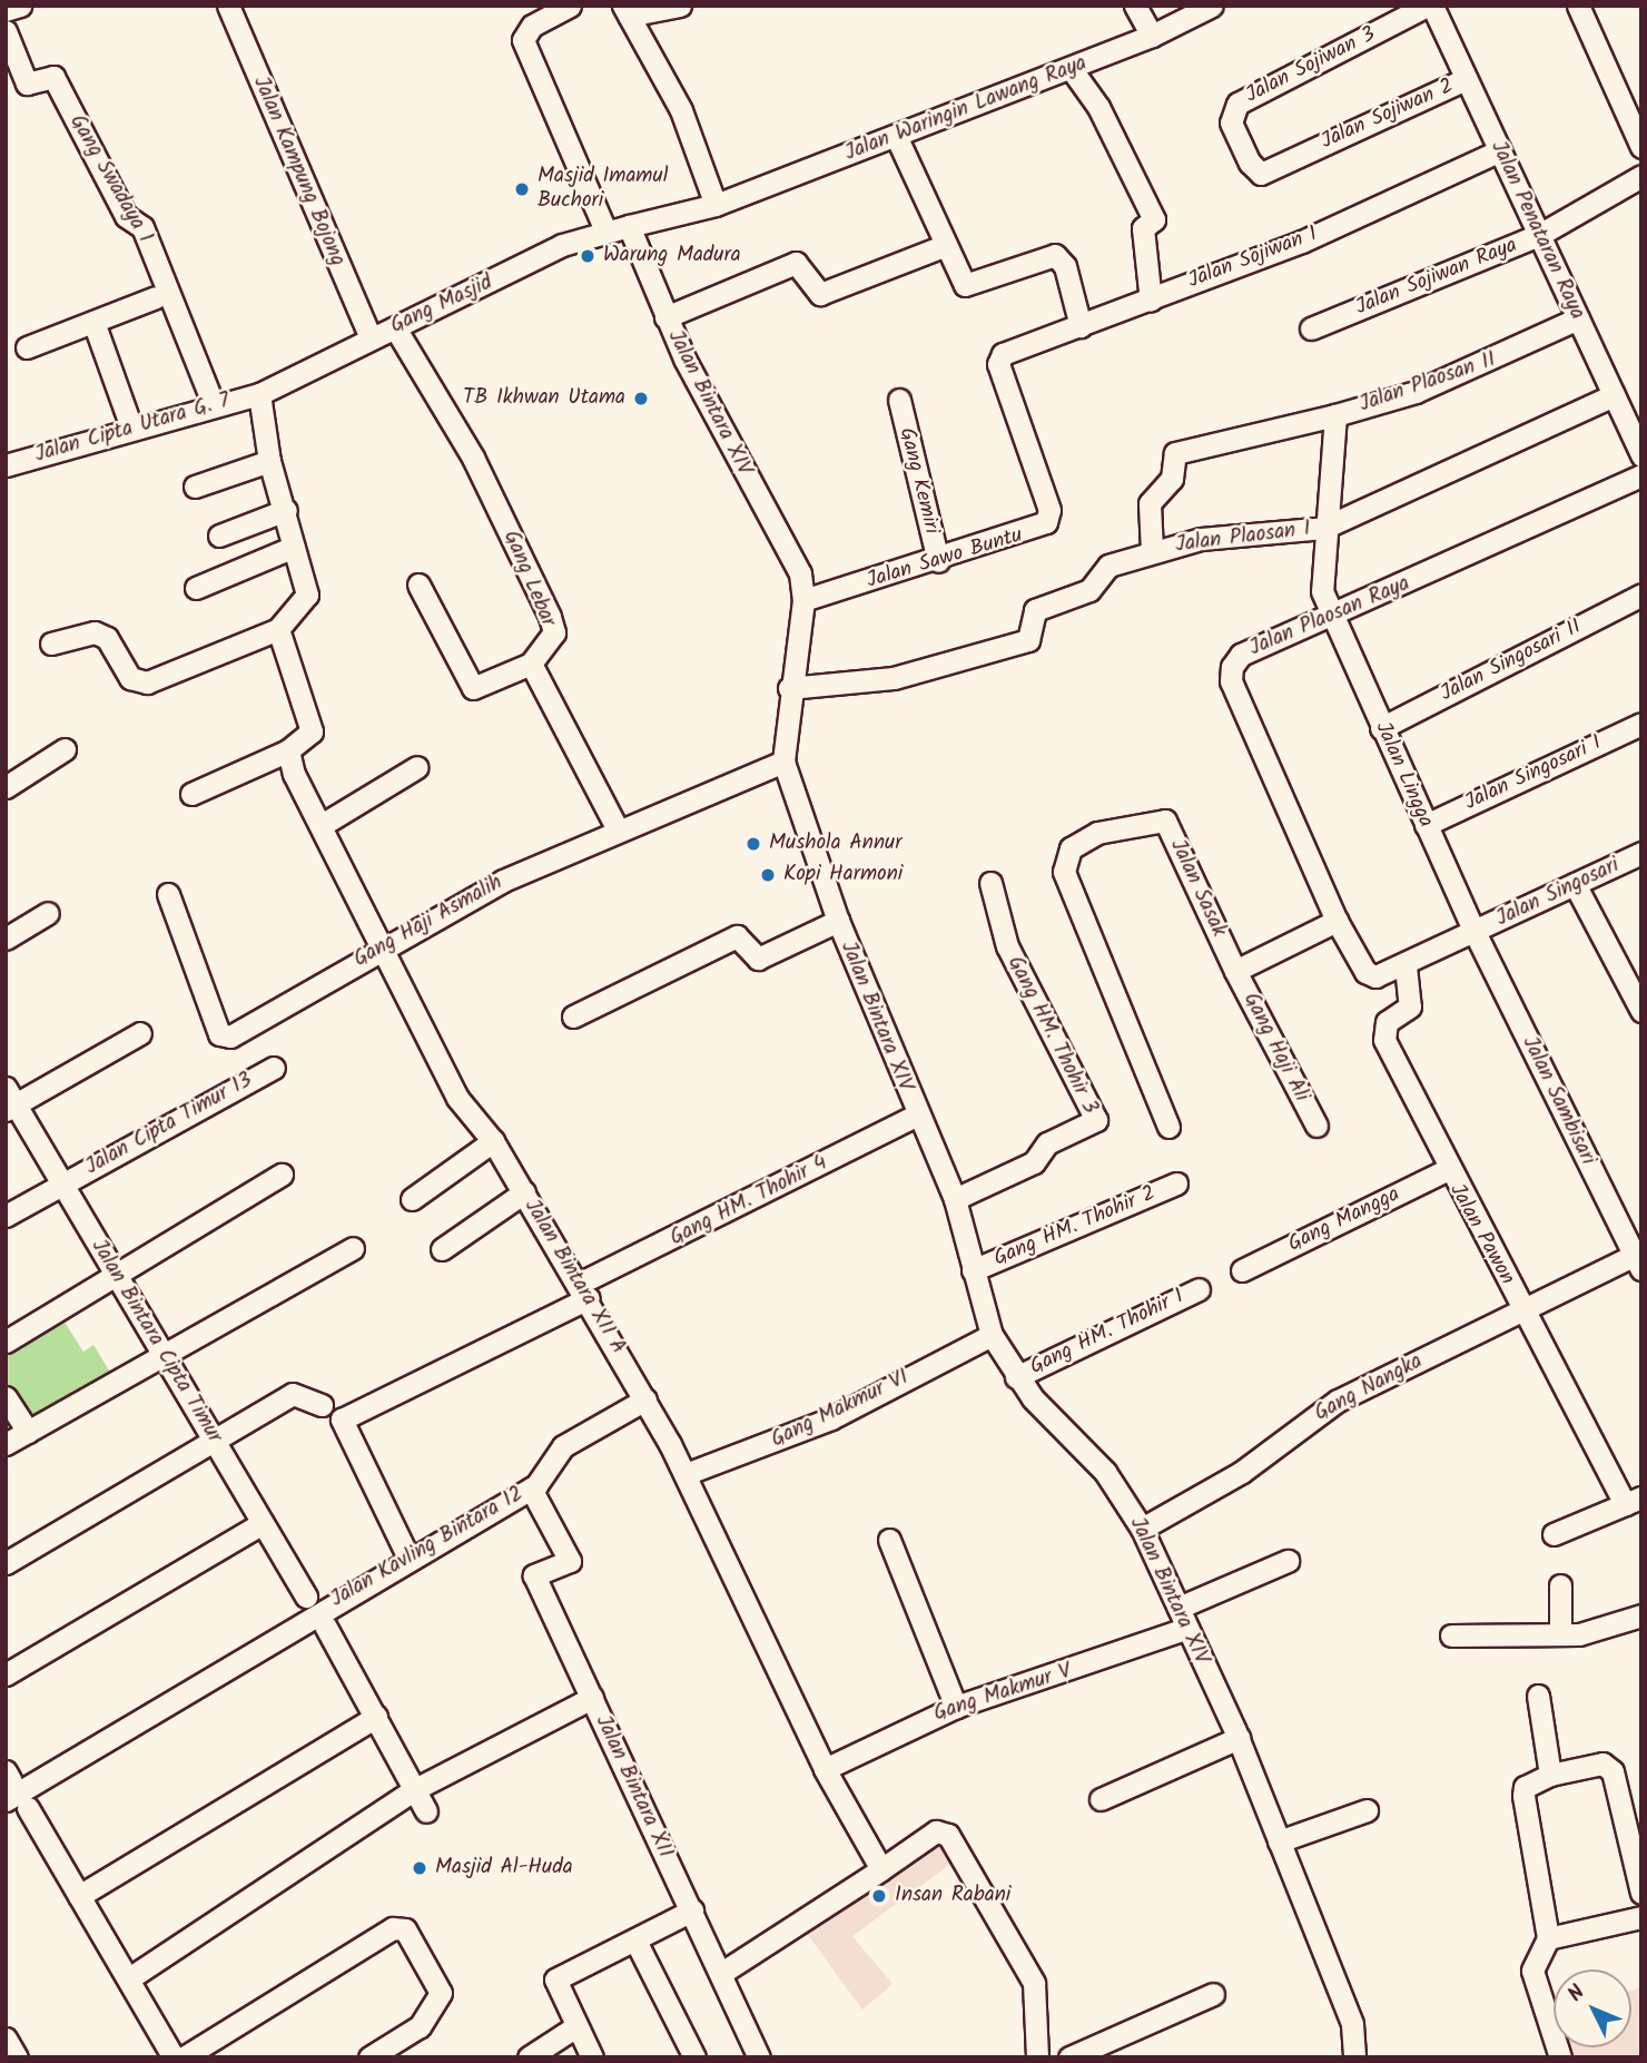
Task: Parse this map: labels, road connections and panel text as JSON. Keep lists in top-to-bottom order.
{
  "streets": {
    "street": [
      "Jalan Sojiwan 3",
      "Jalan Waringin Lawang Raya",
      "Jalan Sojiwan 2",
      "Jalan Kampung Bojong",
      "Gang Swadaya 1",
      "Jalan Penataran Raya",
      "Jalan Sojiwan 1",
      "Jalan Sojiwan Raya",
      "Gang Masjid",
      "Jalan Plaosan II",
      "Jalan Bintara XIV",
      "Jalan Cipta Utara G. 7",
      "Gang Kemiri",
      "Jalan Plaosan I",
      "Jalan Sawo Buntu",
      "Gang Lebar",
      "Jalan Plaosan Raya",
      "Jalan Singosari II",
      "Jalan Singosari I",
      "Jalan Lingga",
      "Jalan Sasak",
      "Jalan Singosari",
      "Gang Haji Asmalih",
      "Gang HM. Thohir 3",
      "Gang Haji Ali",
      "Jalan Sambisari",
      "Jalan Cipta Timur 13",
      "Gang HM. Thohir 4",
      "Gang Mangga",
      "Gang HM. Thohir 2",
      "Jalan Pawon",
      "Jalan Bintara XII A",
      "Gang HM. Thohir 1",
      "Jalan Bintara Cipta Timur",
      "Gang Nangka",
      "Gang Makmur VI",
      "Jalan Kavling Bintara 12",
      "Gang Makmur V",
      "Jalan Bintara XII"
    ]
  },
  "crossings": [
    ["Jalan Sojiwan 3", "Jalan Sojiwan 2"],
    ["Jalan Sojiwan 3", "Jalan Penataran Raya"],
    ["Jalan Sojiwan 2", "Jalan Penataran Raya"],
    ["Jalan Kampung Bojong", "Gang Masjid"],
    ["Gang Swadaya 1", "Jalan Cipta Utara G. 7"],
    ["Jalan Penataran Raya", "Jalan Sojiwan 1"],
    ["Jalan Penataran Raya", "Jalan Sojiwan Raya"],
    ["Jalan Penataran Raya", "Jalan Plaosan II"],
    ["Jalan Penataran Raya", "Jalan Plaosan I"],
    ["Jalan Sojiwan 1", "Jalan Sawo Buntu"],
    ["Gang Masjid", "Jalan Bintara XIV"],
    ["Gang Masjid", "Jalan Cipta Utara G. 7"],
    ["Gang Masjid", "Gang Lebar"],
    ["Jalan Plaosan II", "Jalan Plaosan I"],
    ["Jalan Plaosan II", "Jalan Plaosan Raya"],
    ["Jalan Plaosan II", "Jalan Lingga"],
    ["Jalan Bintara XIV", "Jalan Plaosan I"],
    ["Jalan Bintara XIV", "Jalan Sawo Buntu"],
    ["Jalan Bintara XIV", "Gang Haji Asmalih"],
    ["Jalan Bintara XIV", "Gang HM. Thohir 3"],
    ["Jalan Bintara XIV", "Gang HM. Thohir 4"],
    ["Jalan Bintara XIV", "Gang HM. Thohir 2"],
    ["Jalan Bintara XIV", "Gang HM. Thohir 1"],
    ["Jalan Bintara XIV", "Gang Nangka"],
    ["Jalan Bintara XIV", "Gang Makmur VI"],
    ["Jalan Bintara XIV", "Gang Makmur V"],
    ["Gang Kemiri", "Jalan Sawo Buntu"],
    ["Jalan Plaosan Raya", "Jalan Lingga"],
    ["Jalan Singosari II", "Jalan Lingga"],
    ["Jalan Singosari I", "Jalan Lingga"],
    ["Jalan Lingga", "Jalan Singosari"],
    ["Jalan Lingga", "Jalan Sambisari"],
    ["Jalan Sasak", "Gang Haji Ali"],
    ["Jalan Singosari", "Jalan Sambisari"],
    ["Gang Haji Asmalih", "Jalan Bintara XII A"],
    ["Jalan Sambisari", "Gang Nangka"],
    ["Jalan Cipta Timur 13", "Jalan Bintara Cipta Timur"],
    ["Gang HM. Thohir 4", "Jalan Bintara XII A"],
    ["Gang HM. Thohir 4", "Jalan Kavling Bintara 12"],
    ["Gang Mangga", "Jalan Pawon"],
    ["Jalan Pawon", "Gang Nangka"],
    ["Jalan Bintara XII A", "Gang Makmur VI"],
    ["Jalan Bintara XII A", "Jalan Kavling Bintara 12"],
    ["Jalan Bintara XII A", "Gang Makmur V"],
    ["Jalan Bintara Cipta Timur", "Jalan Kavling Bintara 12"],
    ["Jalan Bintara Cipta Timur", "Jalan Bintara XII"]
  ],
  "places": [
    "Masjid Imamul Buchori",
    "Warung Madura",
    "TB Ikhwan Utama",
    "Mushola Annur",
    "Kopi Harmoni",
    "Masjid Al-Huda",
    "Insan Rabani"
  ],
  "north": "top left"
}
